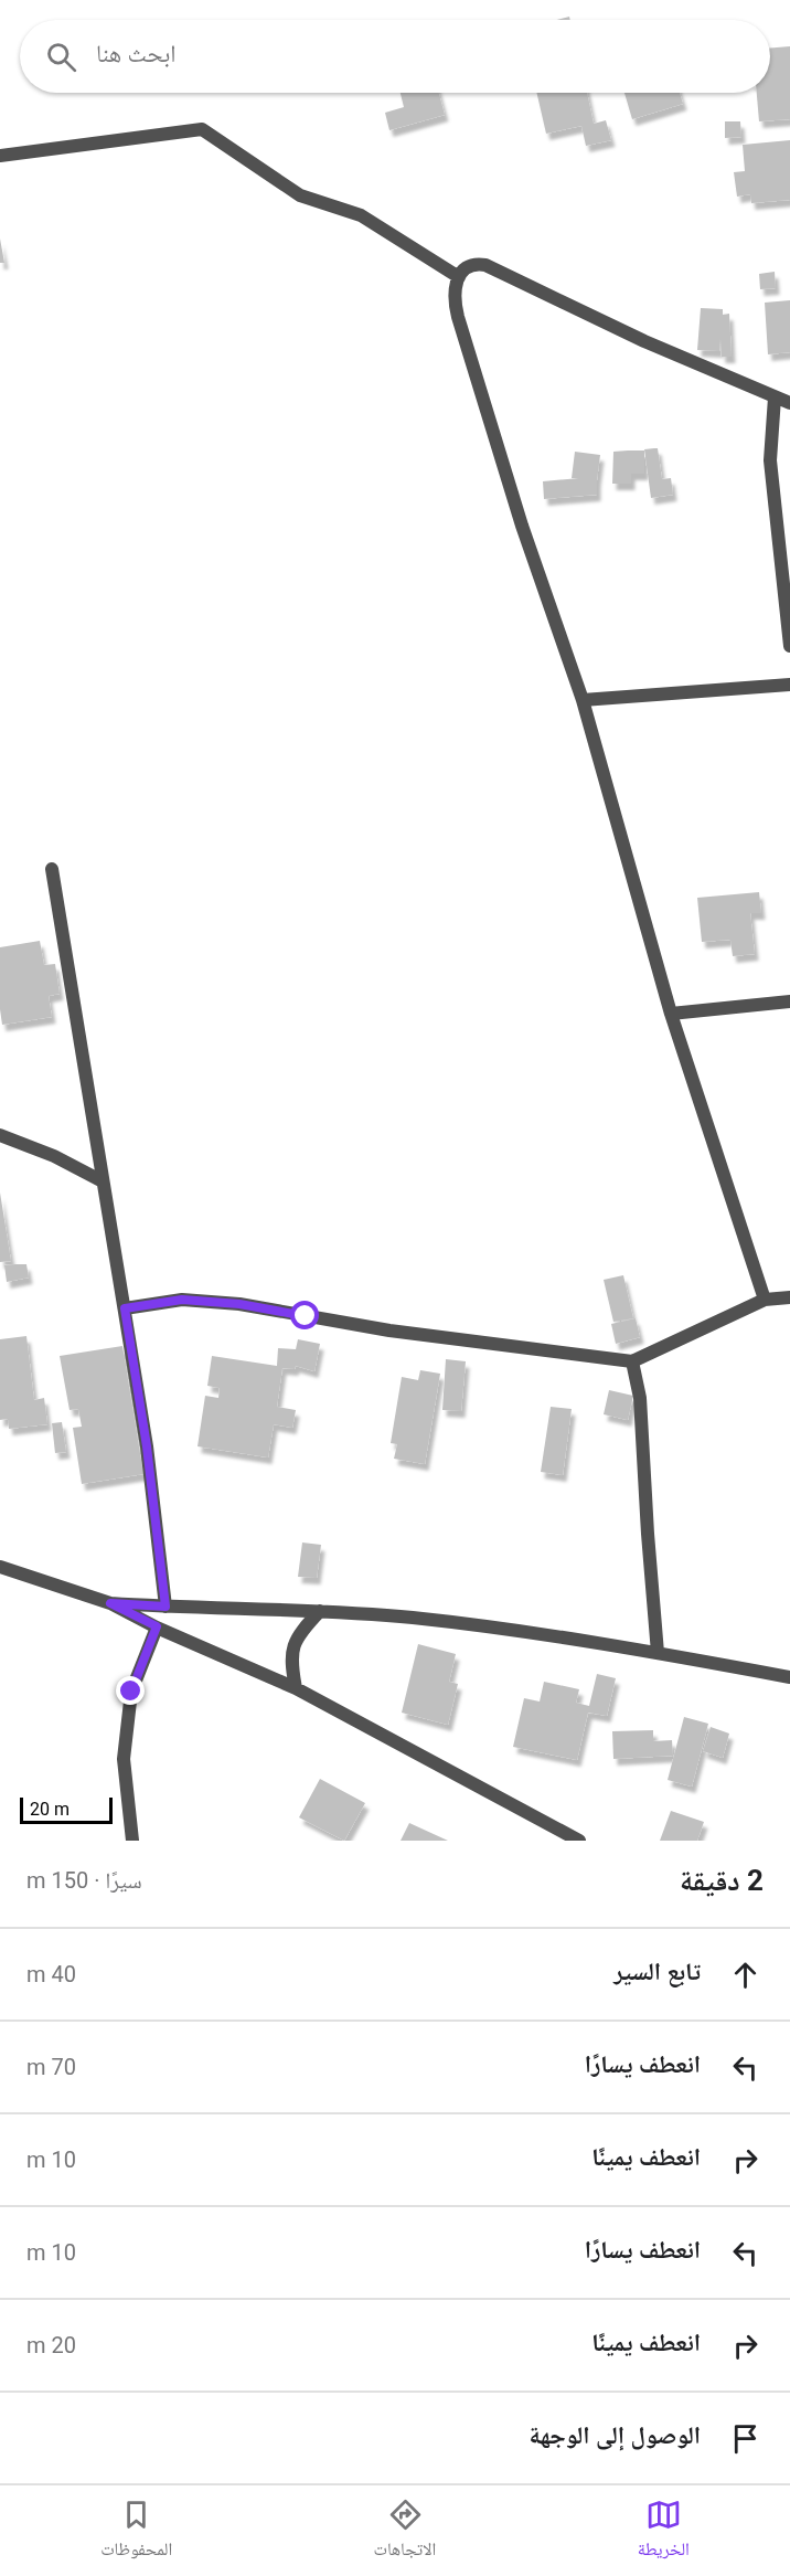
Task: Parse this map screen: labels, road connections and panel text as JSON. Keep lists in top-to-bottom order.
{
  "scale_bar": "20 m",
  "page": {
    "search": "ابحث هنا",
    "scale": "20 m",
    "heading": ["2 دقيقة", "سيرًا · 150 m"],
    "list": [
      ["تابع السير", "40 m"],
      ["انعطف يسارًا", "70 m"],
      ["انعطف يمينًا", "10 m"],
      ["انعطف يسارًا", "10 m"],
      ["انعطف يمينًا", "20 m"],
      "الوصول إلى الوجهة"
    ],
    "nav": ["الخريطة", "الاتجاهات", "المحفوظات"]
  }
}
